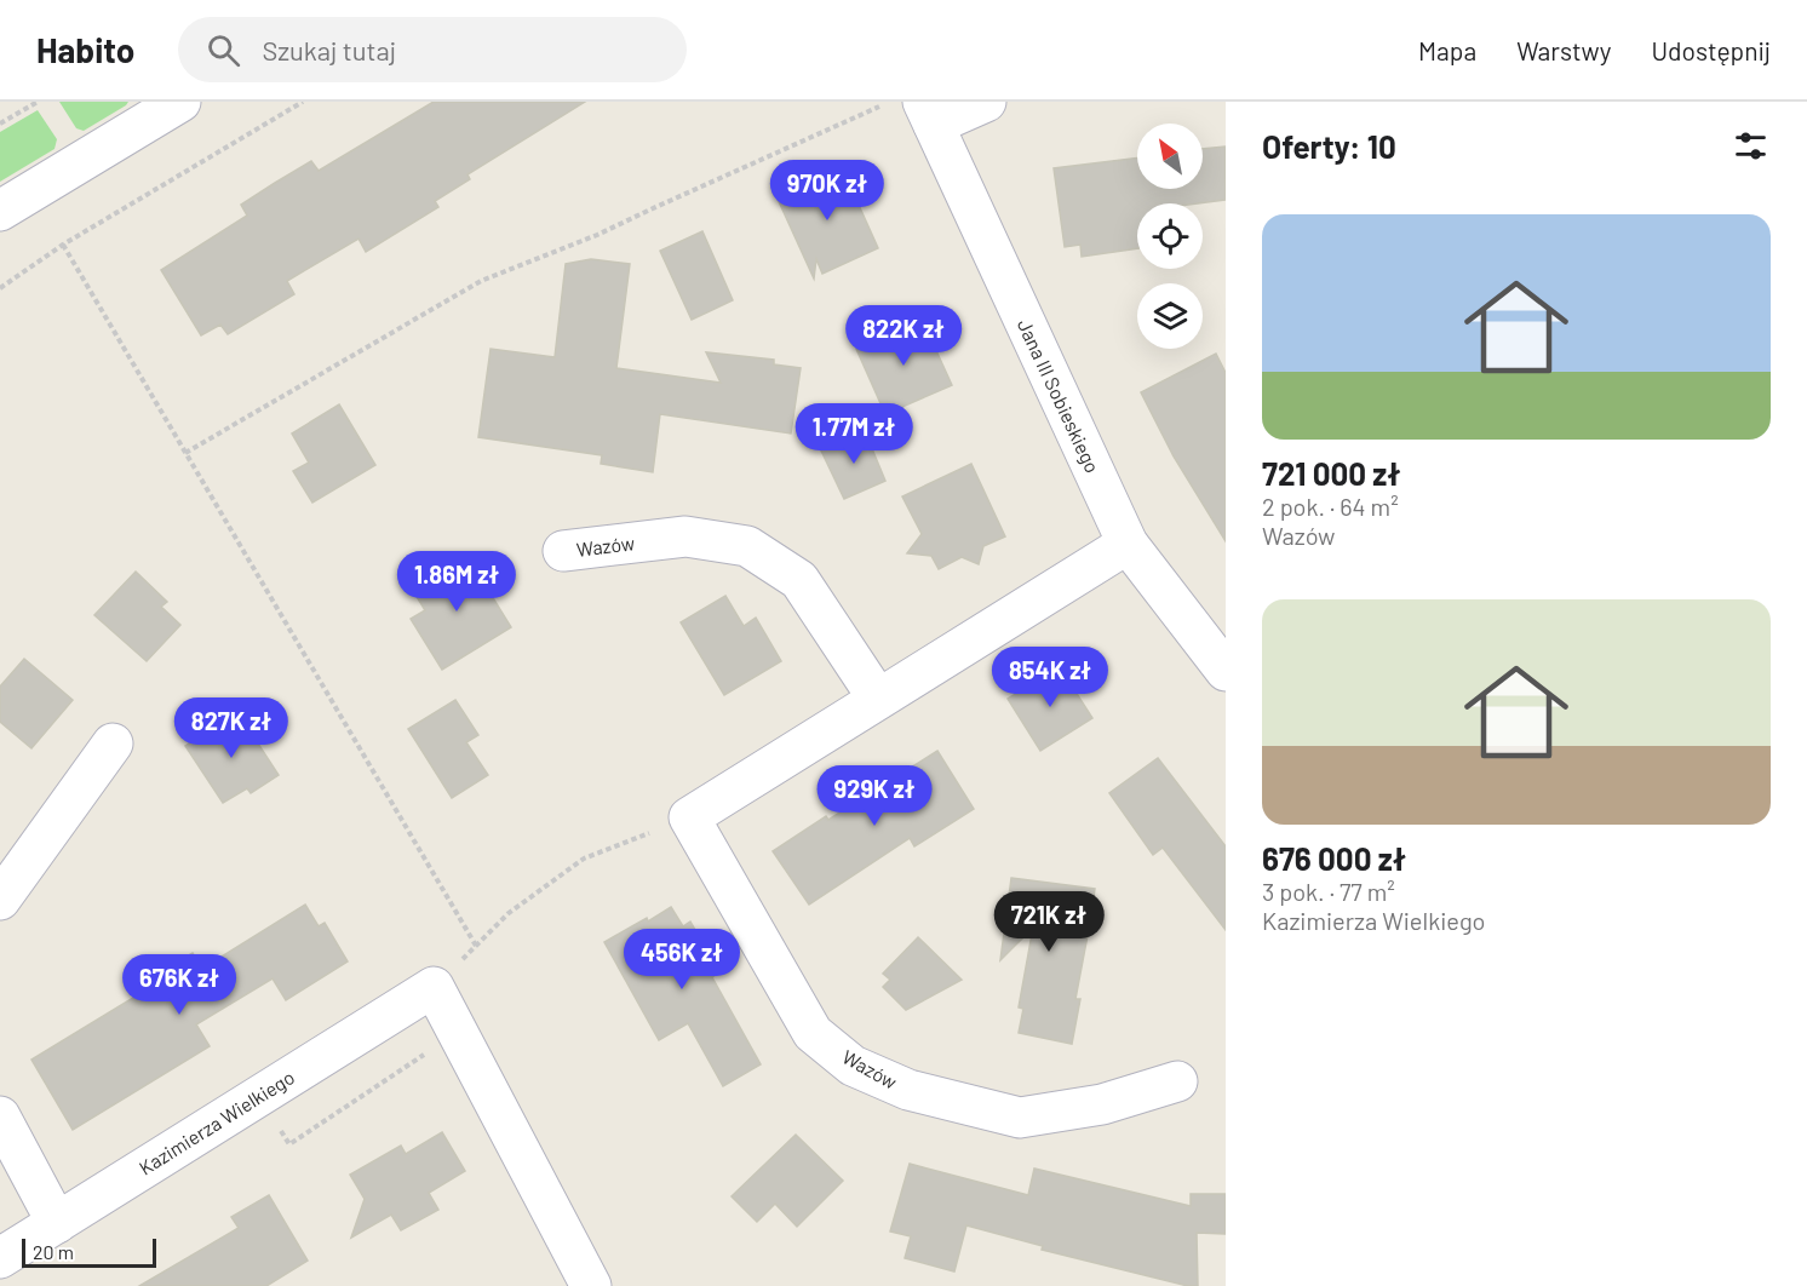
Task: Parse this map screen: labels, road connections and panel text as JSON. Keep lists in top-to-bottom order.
{
  "streets": {
    "street": ["Jana III Sobieskiego", "Wazów", "Kazimierza Wielkiego"]
  },
  "scale_bar": "20 m",
  "north": "top left",
  "page": {
    "header": "Habito",
    "search": "Szukaj tutaj",
    "nav": ["Mapa", "Warstwy", "Udostępnij"],
    "heading": "Oferty: 10",
    "price": [
      "970K zł",
      "822K zł",
      "1.77M zł",
      "1.86M zł",
      "854K zł",
      "827K zł",
      "929K zł",
      "721K zł",
      "456K zł",
      "676K zł"
    ],
    "list": [
      {
        "name": "721 000 zł",
        "note": "2 pok. · 64 m² · Wazów"
      },
      {
        "name": "676 000 zł",
        "note": "3 pok. · 77 m² · Kazimierza Wielkiego"
      }
    ],
    "scale": "20 m"
  }
}
